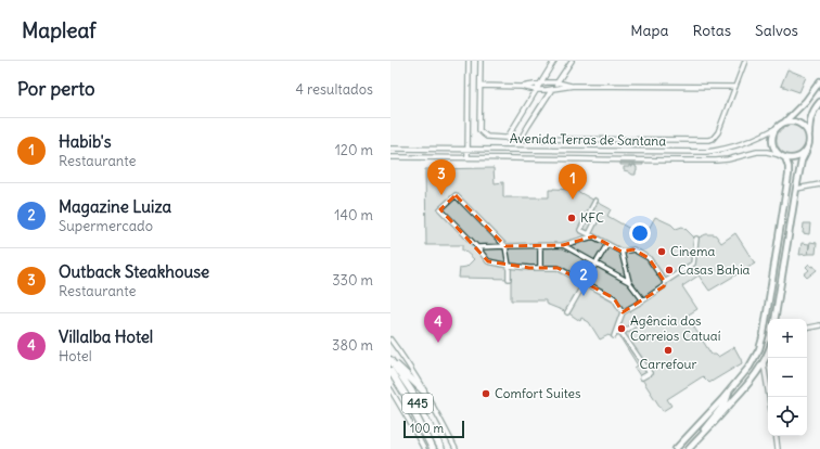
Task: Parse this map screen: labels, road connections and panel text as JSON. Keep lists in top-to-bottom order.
{
  "streets": {
    "highway": ["445"],
    "street": ["Avenida Terras de Santana"]
  },
  "places": [
    "KFC",
    "Cinema",
    "Casas Bahia",
    "Agência dos Correios Catuaí",
    "Carrefour",
    "Comfort Suites"
  ],
  "scale_bar": "100 m",
  "page": {
    "header": "Mapleaf",
    "nav": ["Mapa", "Rotas", "Salvos"],
    "heading": ["Por perto", "4 resultados"],
    "list": [
      {
        "mark": "1",
        "name": "Habib's",
        "note": "Restaurante",
        "value": "120 m"
      },
      {
        "mark": "2",
        "name": "Magazine Luiza",
        "note": "Supermercado",
        "value": "140 m"
      },
      {
        "mark": "3",
        "name": "Outback Steakhouse",
        "note": "Restaurante",
        "value": "330 m"
      },
      {
        "mark": "4",
        "name": "Villalba Hotel",
        "note": "Hotel",
        "value": "380 m"
      }
    ],
    "pins": [
      "3",
      "1",
      "2",
      "4"
    ],
    "map_buttons": ["+", "−"],
    "scale": "100 m"
  }
}
